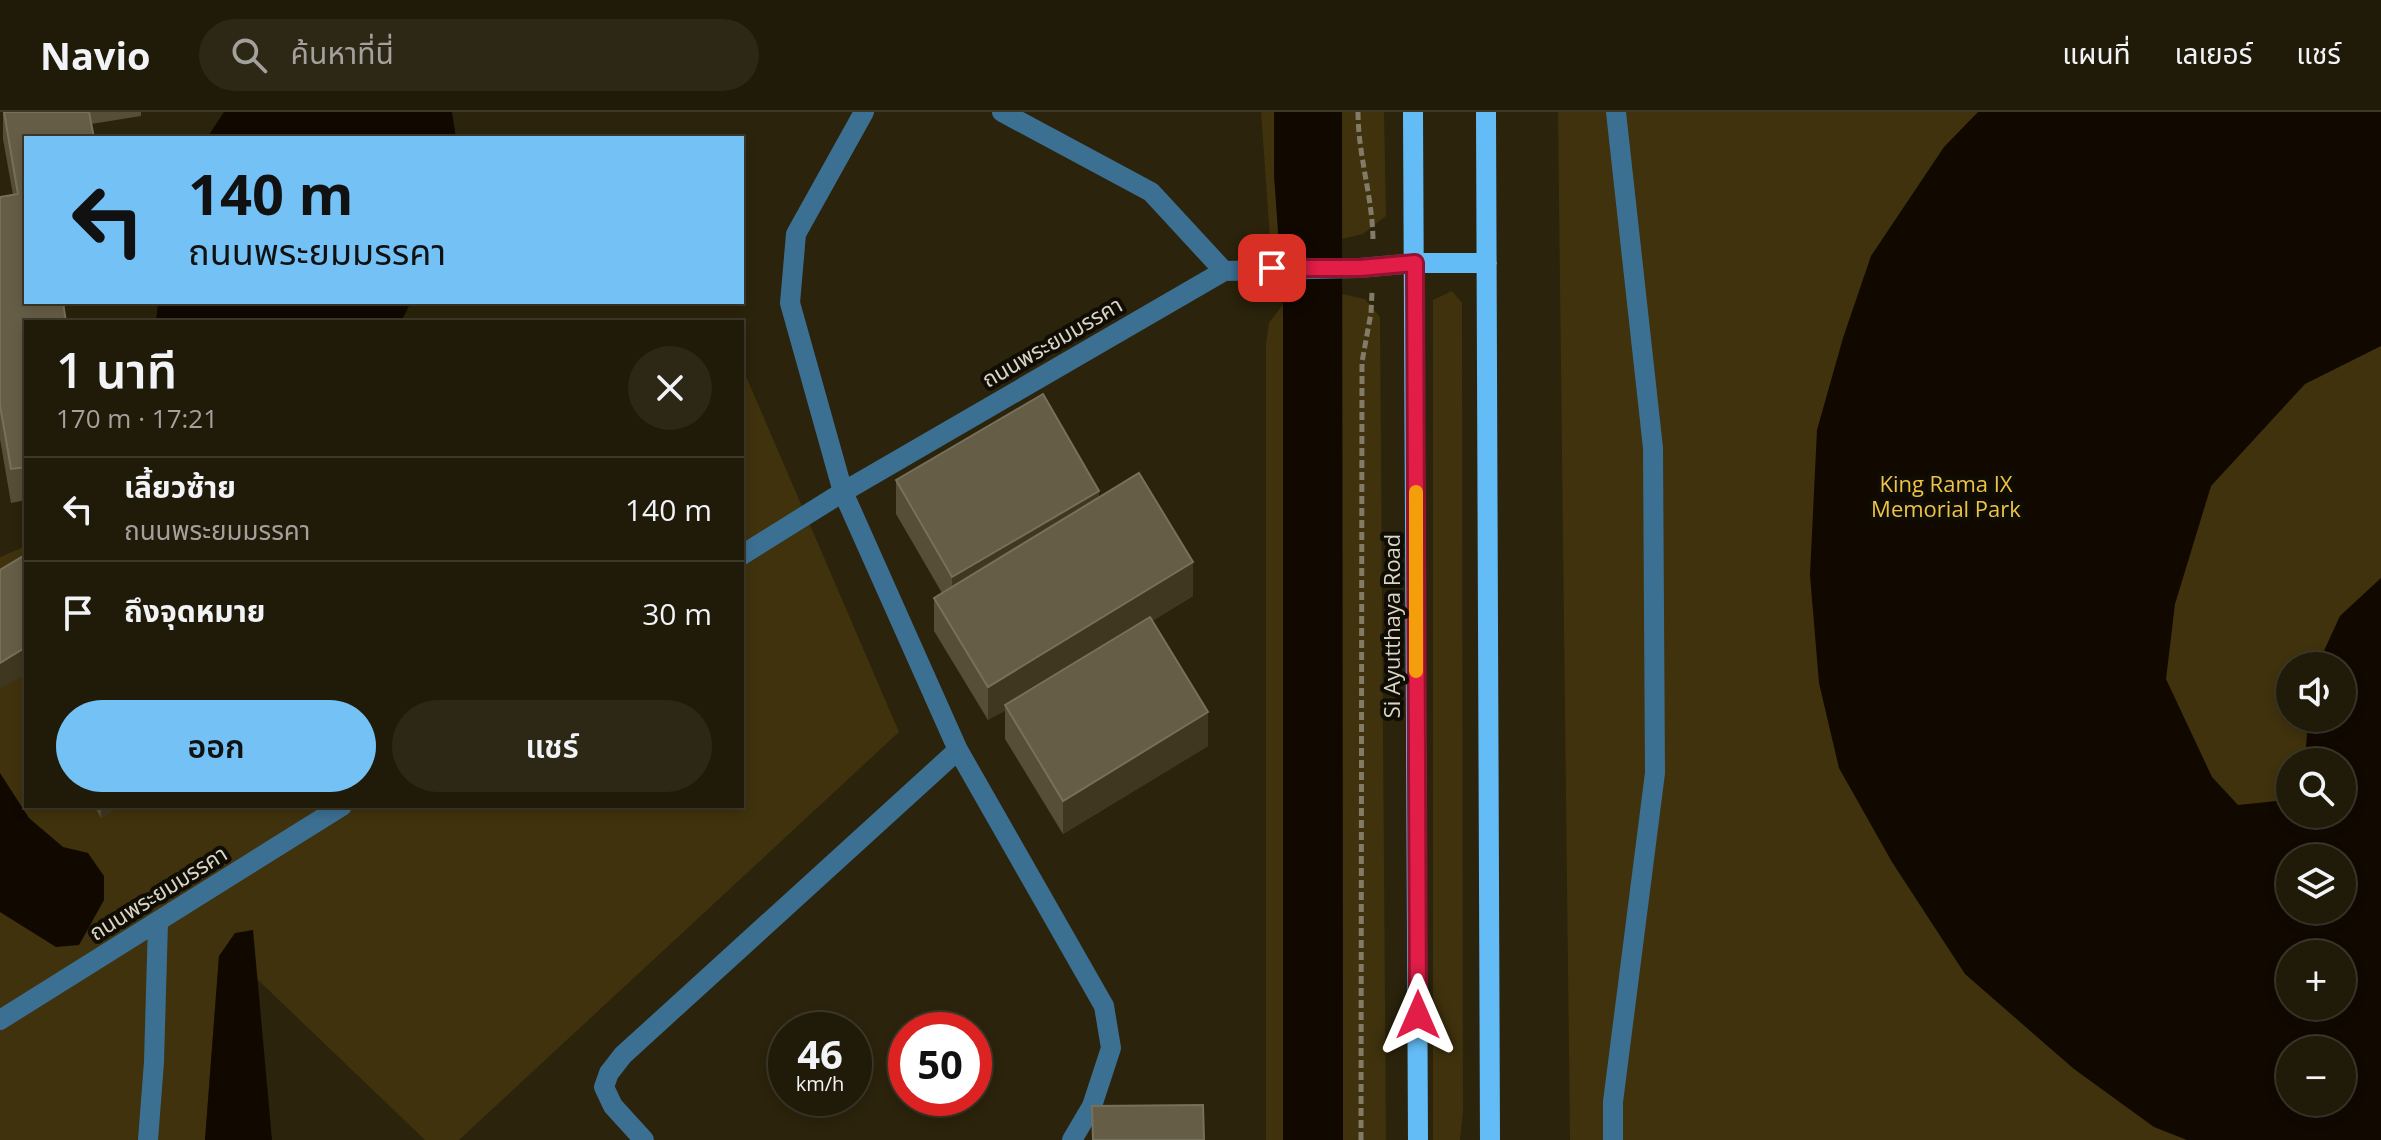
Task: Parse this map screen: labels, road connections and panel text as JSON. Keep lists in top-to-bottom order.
{
  "streets": {
    "main road": ["Si Ayutthaya Road"],
    "street": ["ถนนพระยมมรรคา"]
  },
  "crossings": [
    ["ถนนพระยมมรรคา", "Si Ayutthaya Road"]
  ],
  "parks": ["King Rama IX Memorial Park"],
  "page": {
    "header": "Navio",
    "search": "ค้นหาที่นี่",
    "nav": ["แผนที่", "เลเยอร์", "แชร์"],
    "turn": ["140 m", "ถนนพระยมมรรคา"],
    "heading": ["1 นาที", "170 m · 17:21"],
    "list": [
      {
        "name": "เลี้ยวซ้าย",
        "note": "ถนนพระยมมรรคา",
        "value": "140 m"
      },
      {
        "name": "ถึงจุดหมาย",
        "value": "30 m"
      }
    ],
    "map_buttons": ["+", "−"],
    "buttons": ["ออก", "แชร์"],
    "speed": "46 km/h",
    "limit": "50"
  }
}
